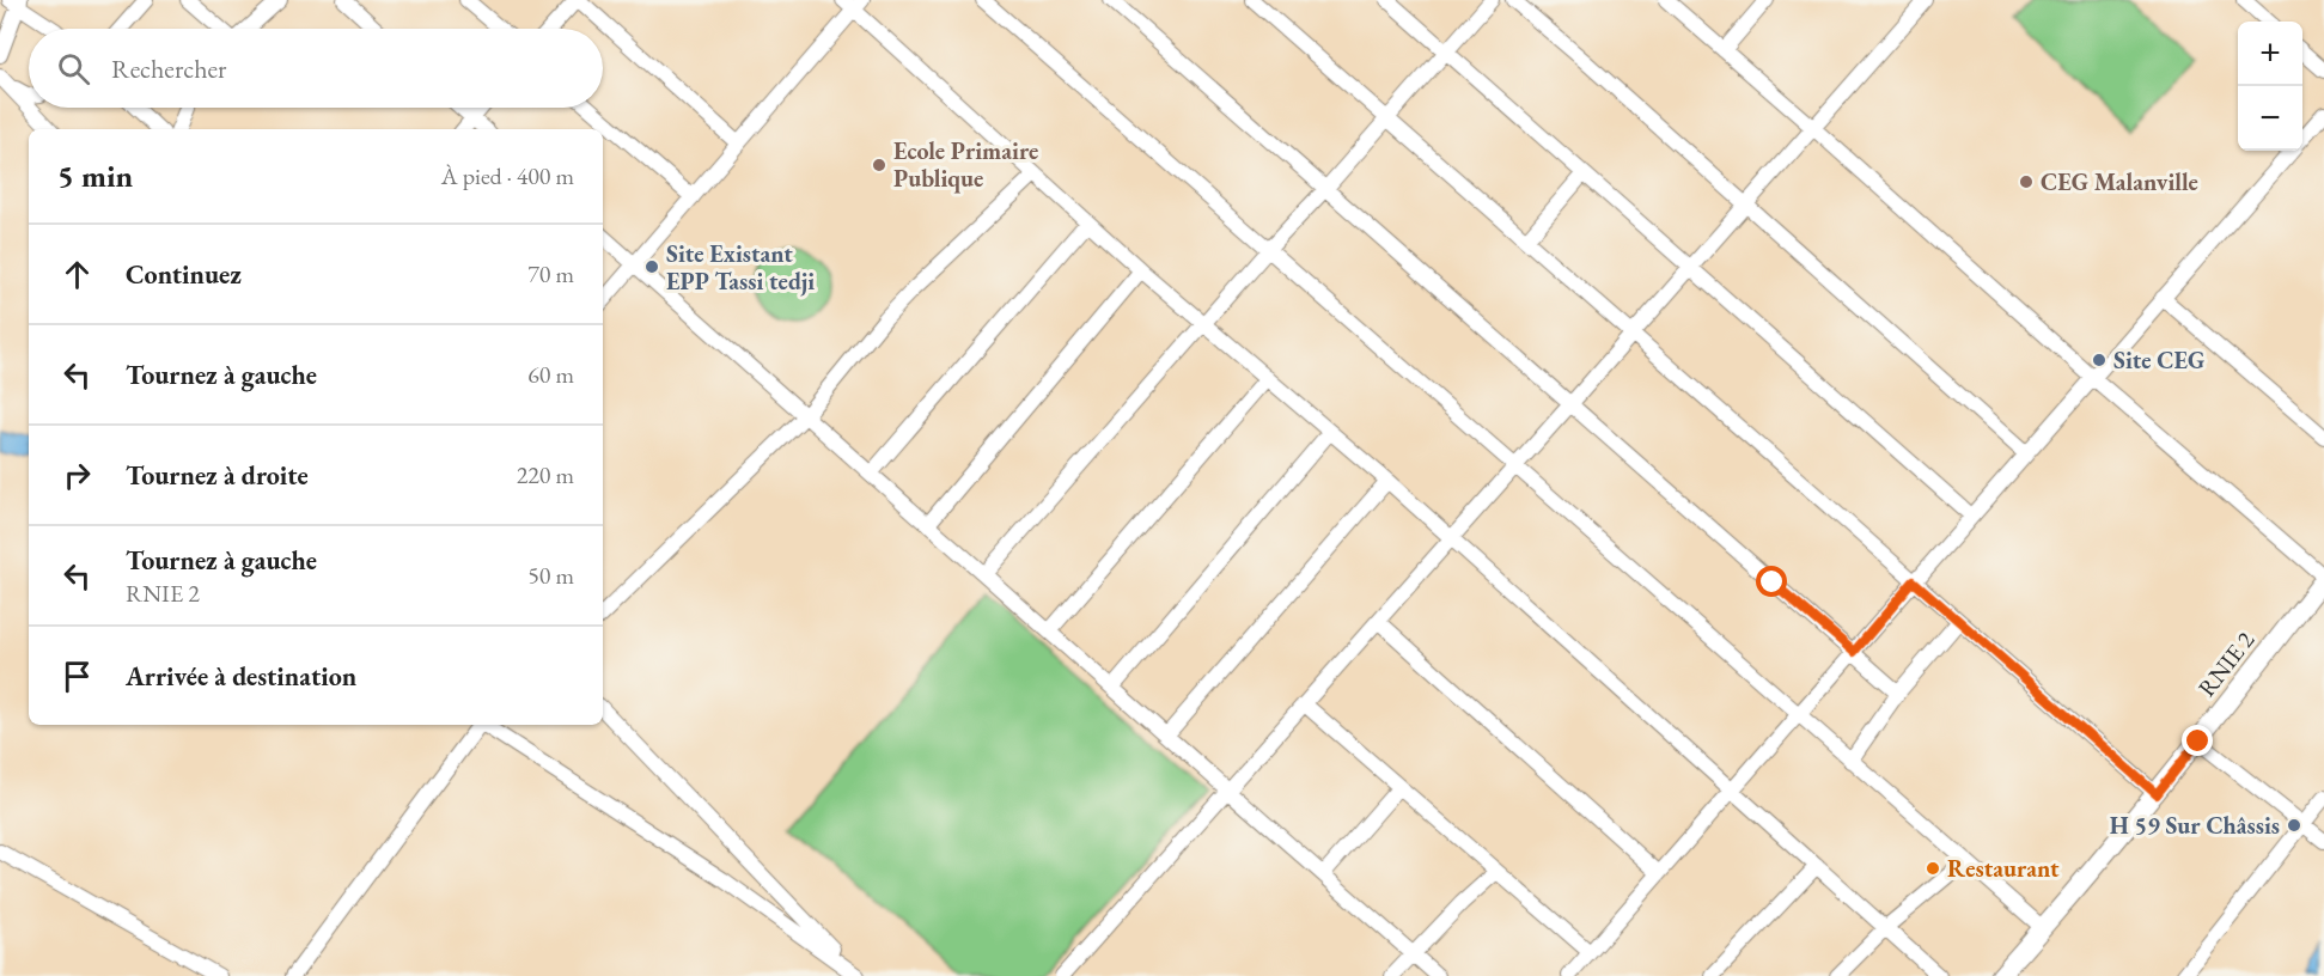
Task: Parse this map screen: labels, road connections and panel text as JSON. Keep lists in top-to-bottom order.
{
  "streets": {
    "main road": ["RNIE 2"]
  },
  "places": [
    "Ecole Primaire Publique",
    "CEG Malanville",
    "Site Existant EPP Tassi tedji",
    "Site CEG",
    "H 59 Sur Châssis",
    "Restaurant"
  ],
  "page": {
    "map_buttons": ["+", "−"],
    "search": "Rechercher",
    "heading": ["5 min", "À pied · 400 m"],
    "list": [
      ["Continuez", "70 m"],
      ["Tournez à gauche", "60 m"],
      ["Tournez à droite", "220 m"],
      ["Tournez à gauche", "RNIE 2", "50 m"],
      "Arrivée à destination"
    ]
  }
}
